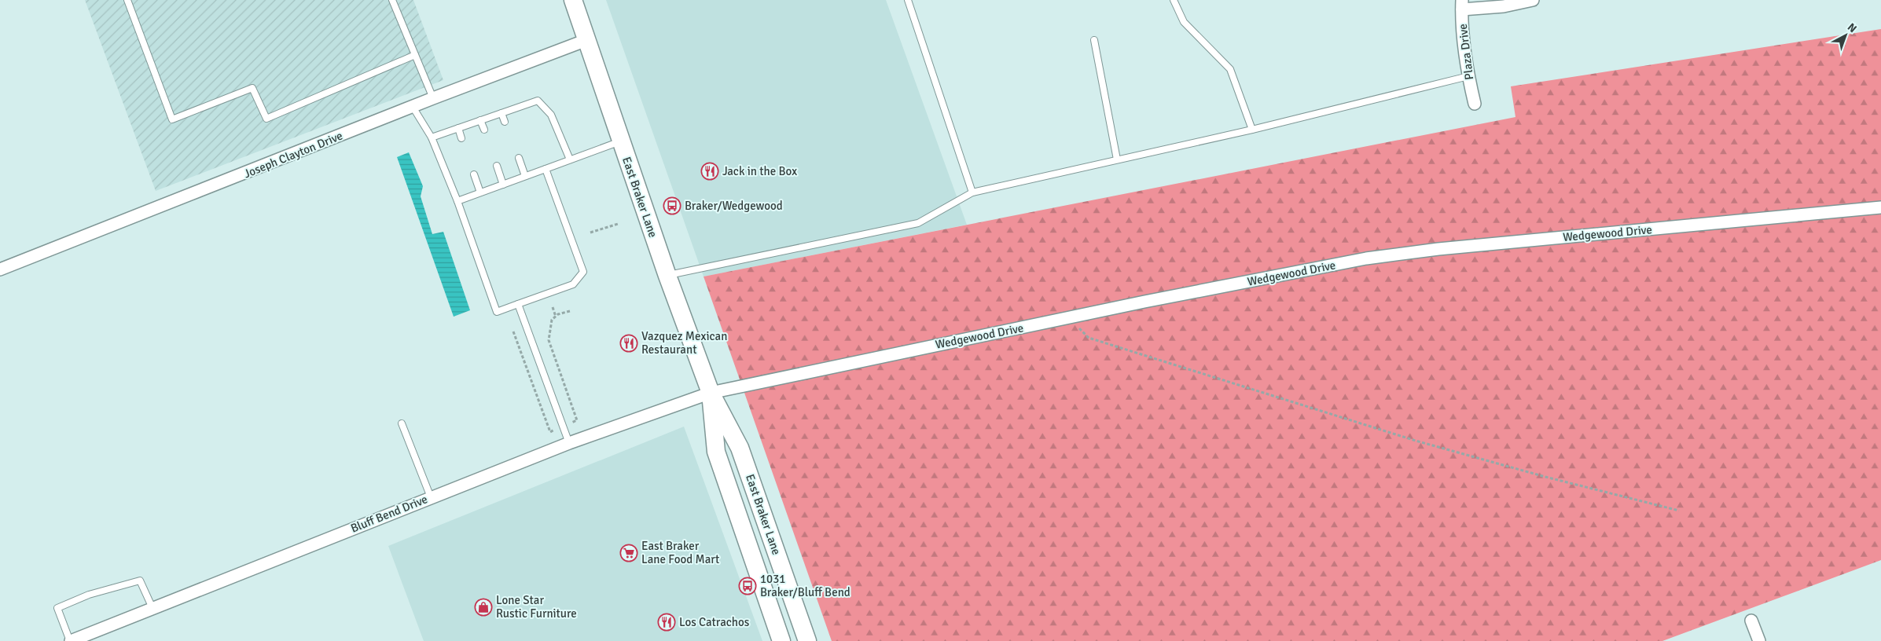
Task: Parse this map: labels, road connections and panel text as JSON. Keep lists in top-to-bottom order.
{
  "streets": {
    "main road": ["East Braker Lane"],
    "street": [
      "Plaza Drive",
      "Joseph Clayton Drive",
      "Wedgewood Drive",
      "Bluff Bend Drive"
    ]
  },
  "crossings": [
    ["Joseph Clayton Drive", "East Braker Lane"],
    ["East Braker Lane", "Wedgewood Drive"],
    ["East Braker Lane", "Bluff Bend Drive"],
    ["Wedgewood Drive", "Bluff Bend Drive"]
  ],
  "places": {
    "restaurant": ["Jack in the Box", "Vazquez Mexican Restaurant", "Los Catrachos"],
    "bus stop": ["Braker/Wedgewood", "1031 Braker/Bluff Bend"],
    "supermarket": ["East Braker Lane Food Mart"],
    "shop": ["Lone Star Rustic Furniture"]
  },
  "north": "top right"
}
